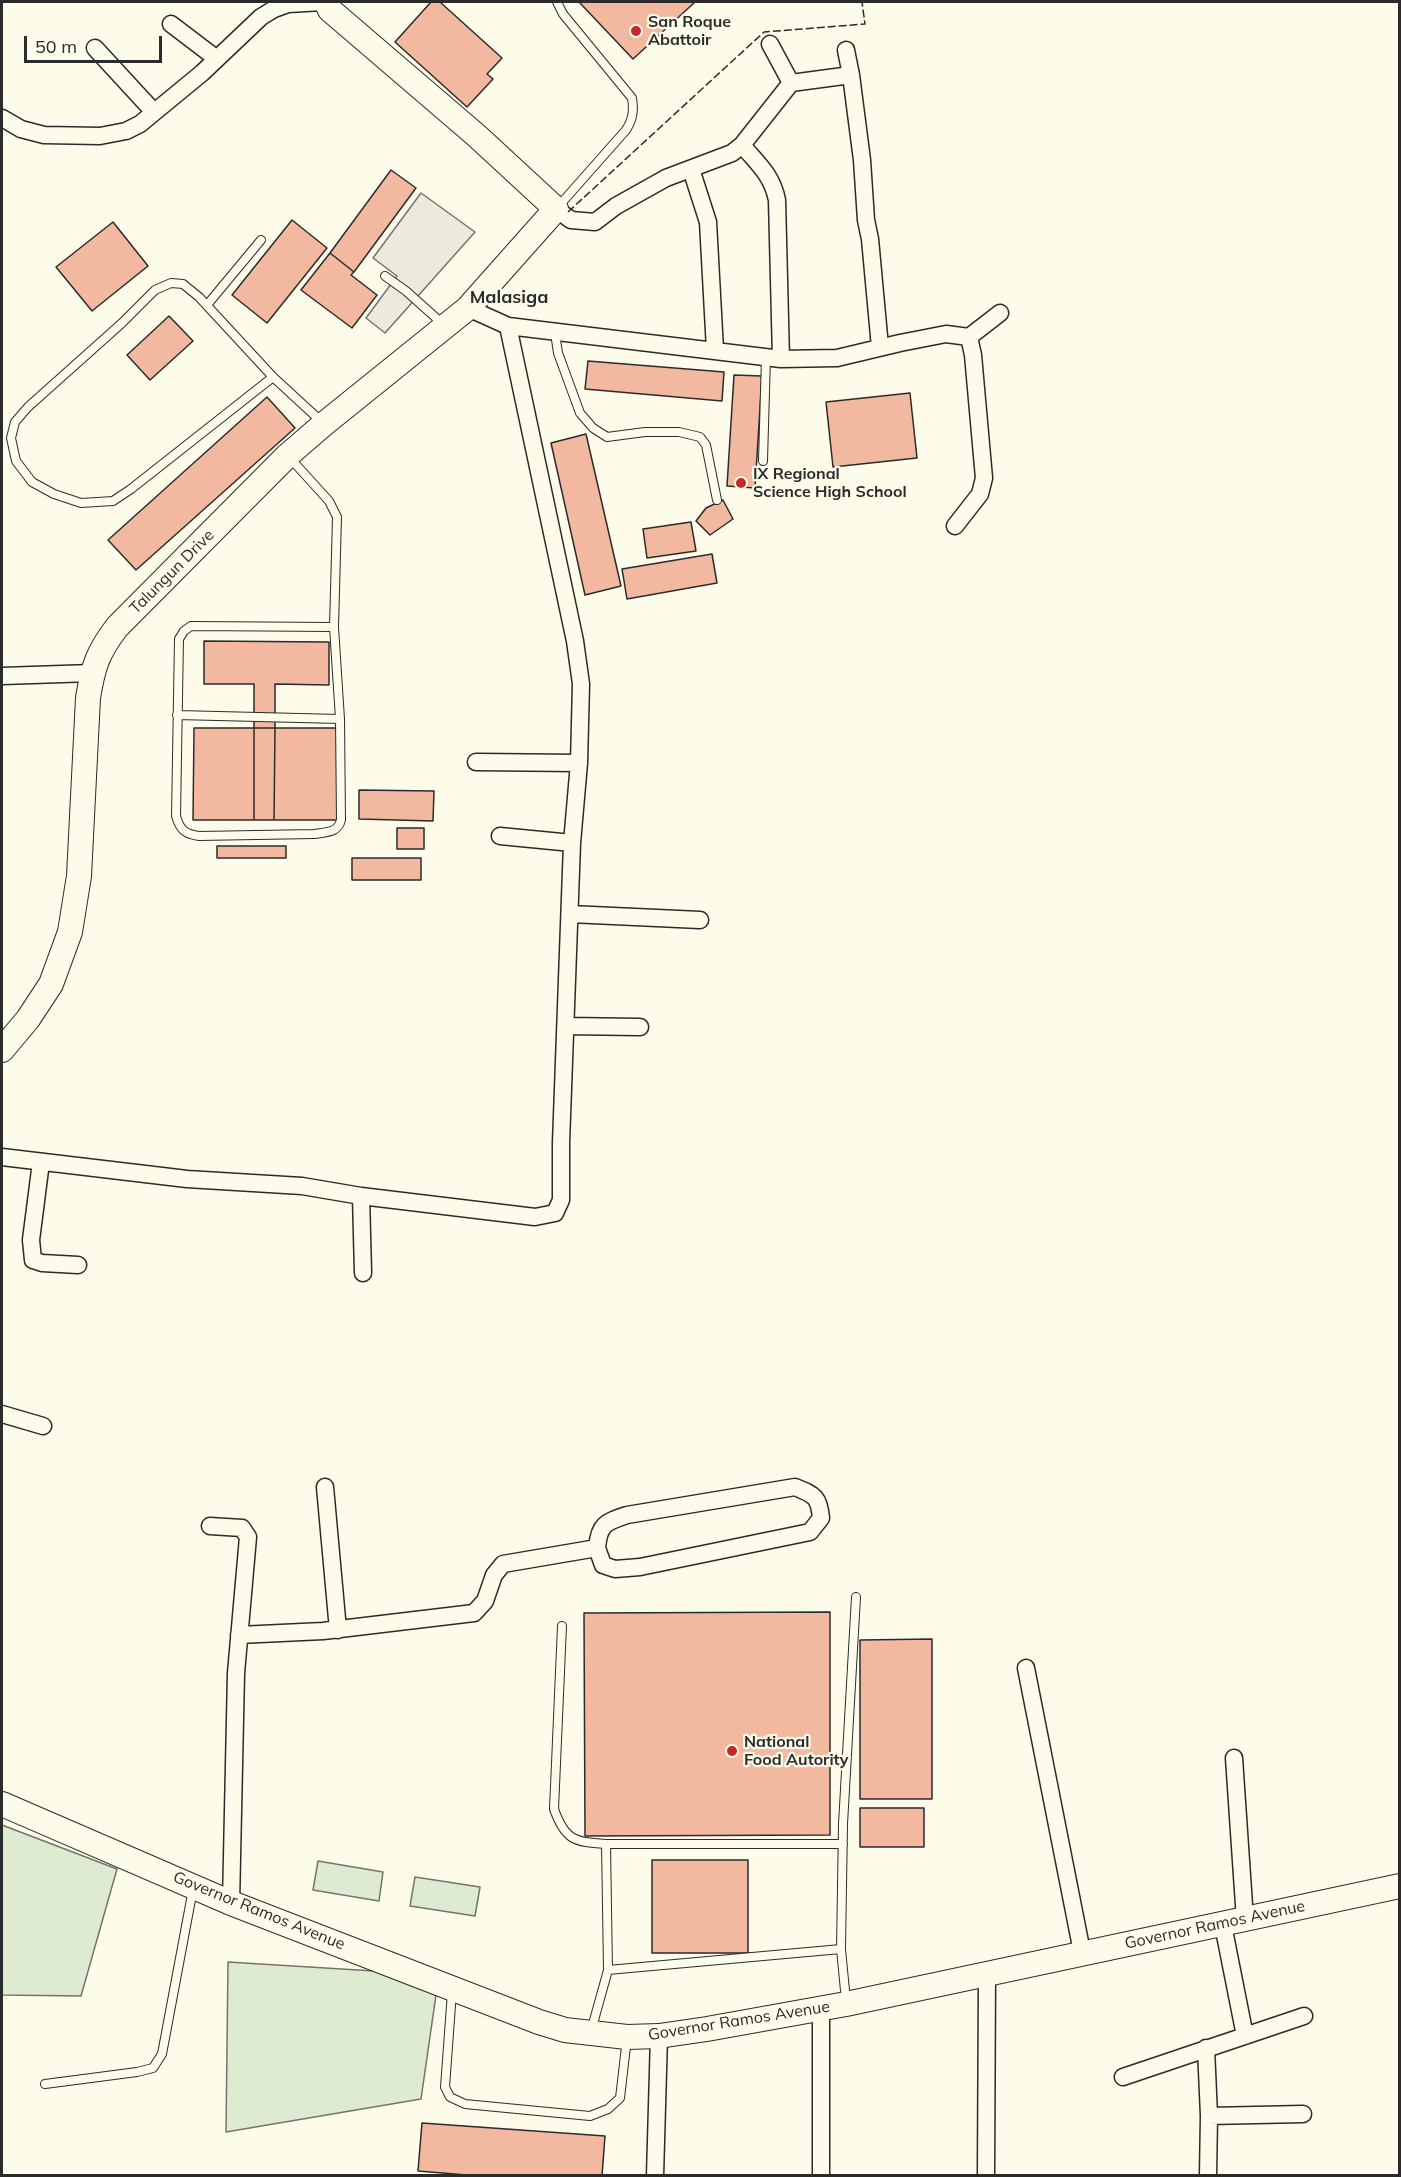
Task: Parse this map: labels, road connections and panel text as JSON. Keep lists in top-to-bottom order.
{
  "streets": {
    "main road": ["Talungun Drive", "Governor Ramos Avenue"]
  },
  "districts": ["Malasiga"],
  "places": ["San Roque Abattoir", "IX Regional Science High School", "National Food Autority"],
  "scale_bar": "50 m"
}
